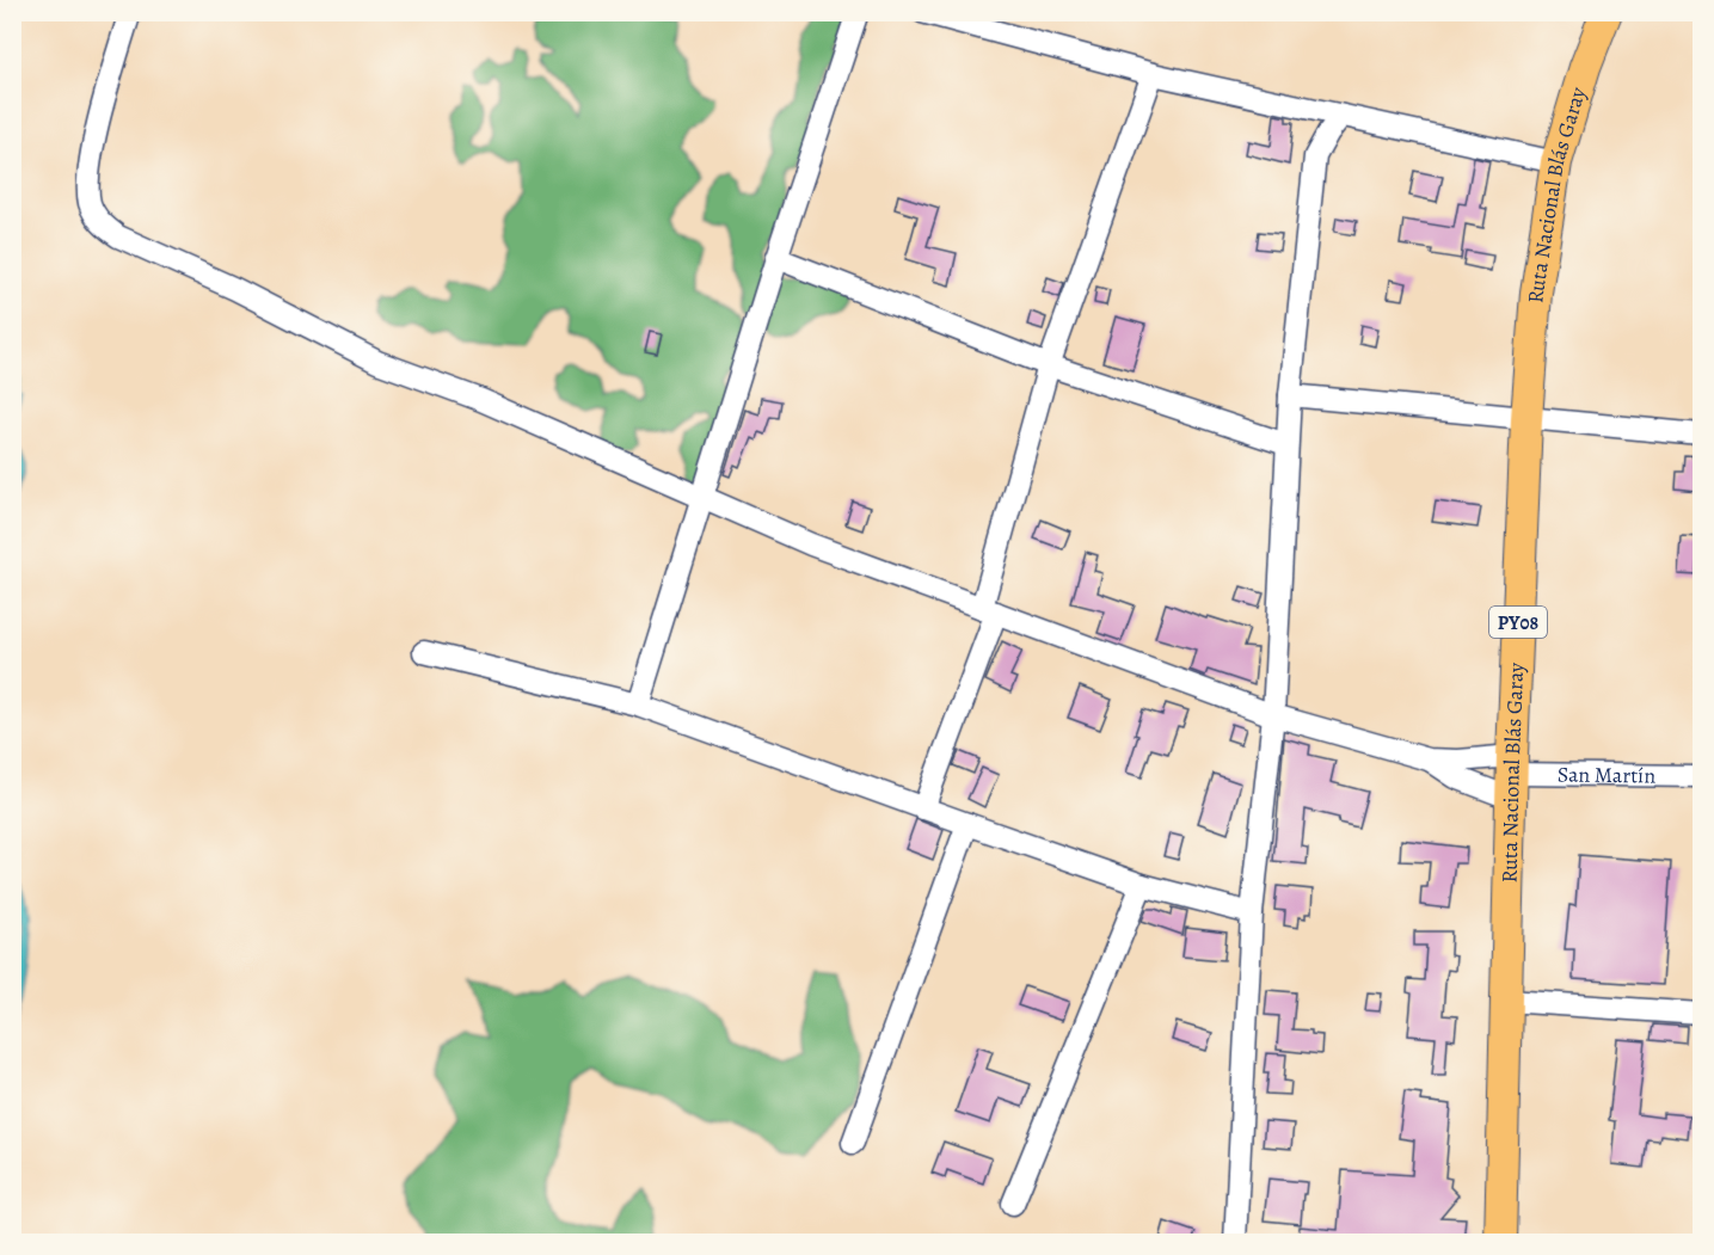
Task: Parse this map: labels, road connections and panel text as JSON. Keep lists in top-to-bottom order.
{
  "streets": {
    "highway": ["Ruta Nacional Blás Garay", "PY08"],
    "street": ["San Martín"]
  },
  "crossings": [
    ["Ruta Nacional Blás Garay", "San Martín"]
  ]
}
